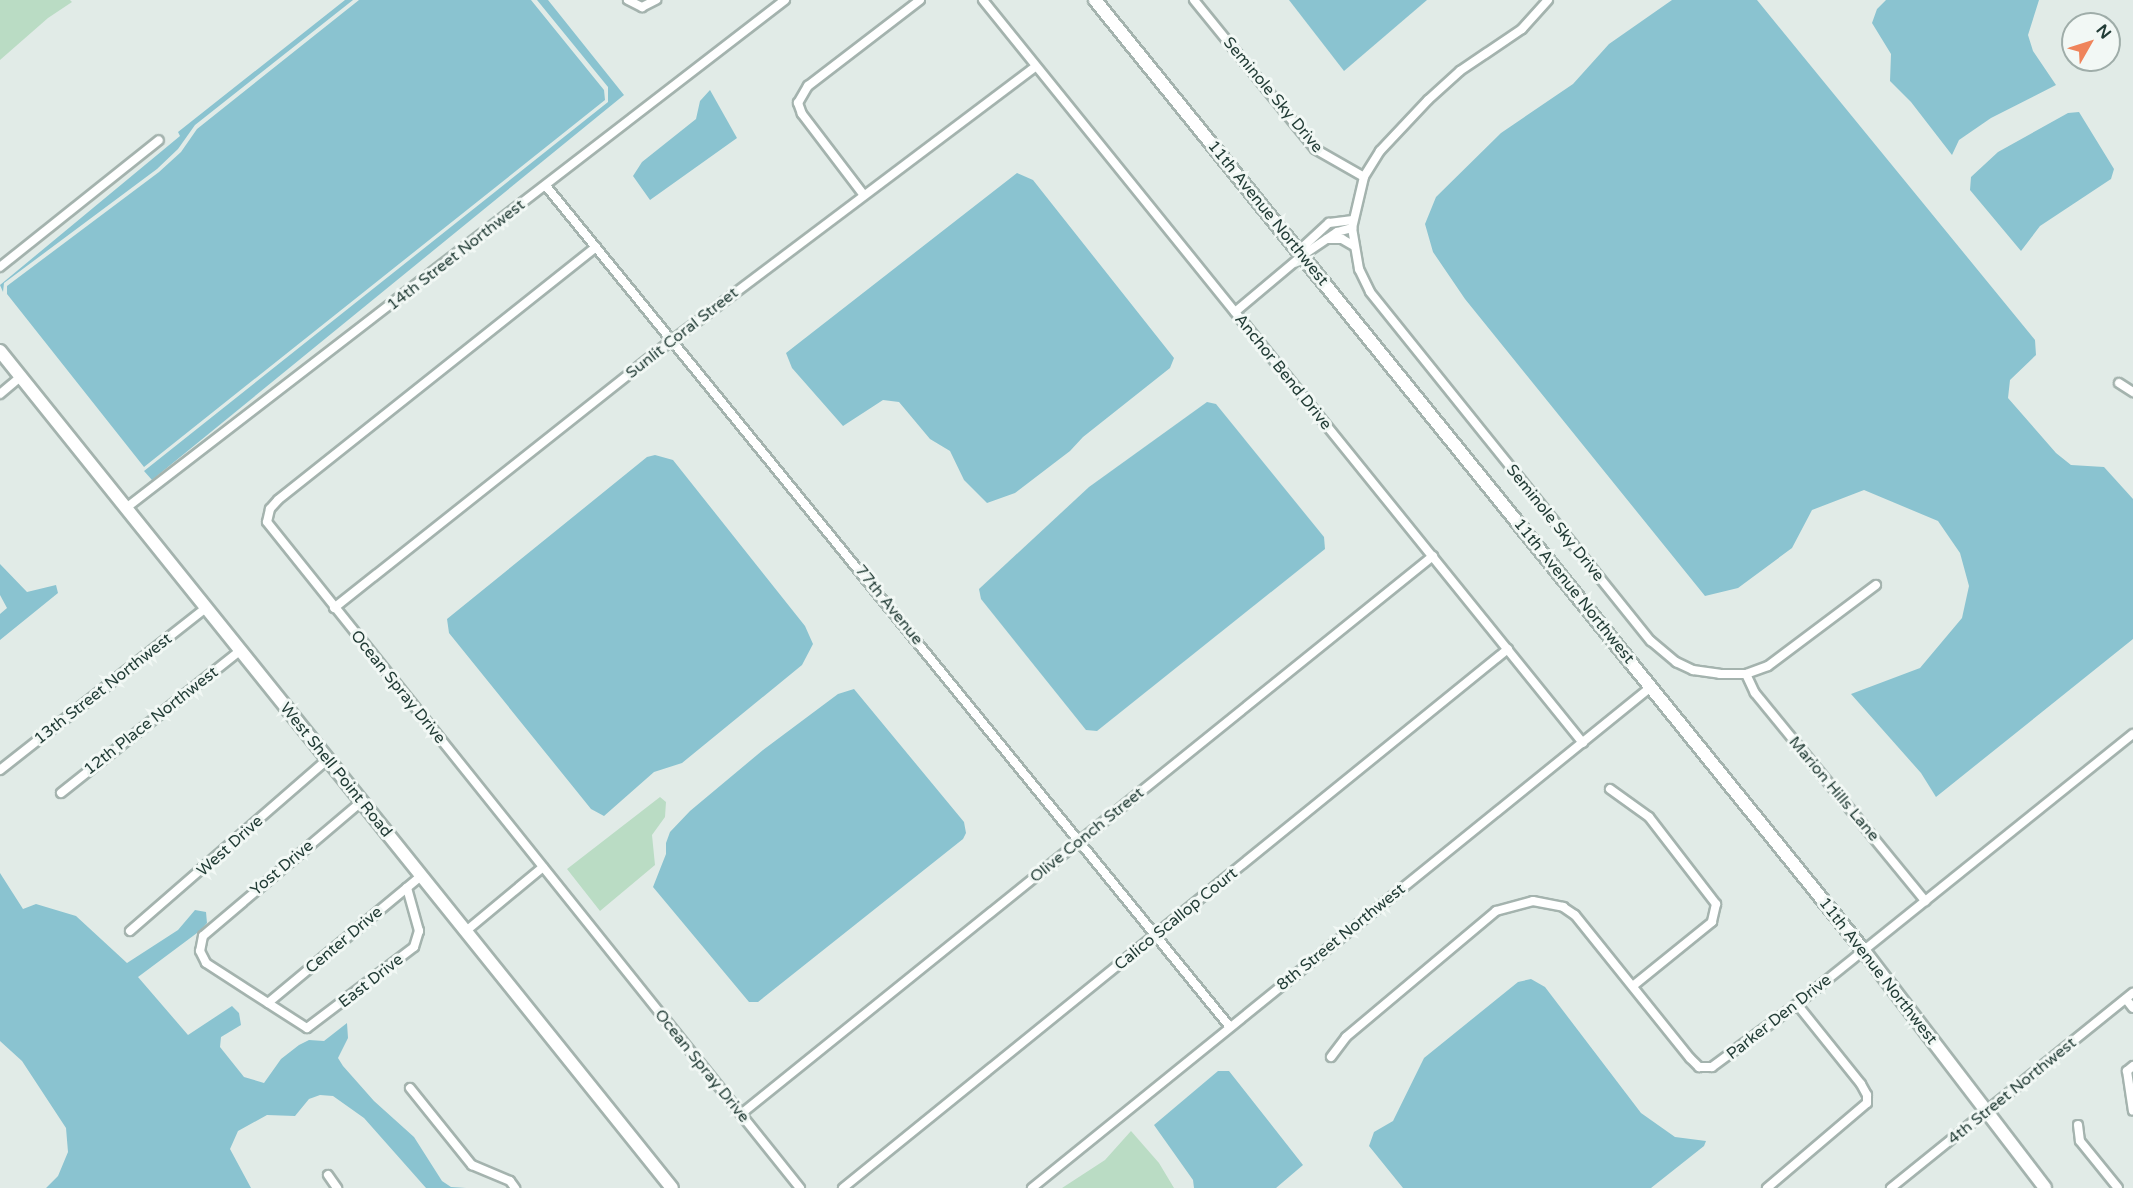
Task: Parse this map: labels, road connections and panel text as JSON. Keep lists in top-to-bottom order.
{
  "streets": {
    "street": [
      "Seminole Sky Drive",
      "11th Avenue Northwest",
      "14th Street Northwest",
      "Sunlit Coral Street",
      "Anchor Bend Drive",
      "77th Avenue",
      "Ocean Spray Drive",
      "13th Street Northwest",
      "12th Place Northwest",
      "West Shell Point Road",
      "Marion Hills Lane",
      "Olive Conch Street",
      "West Drive",
      "Yost Drive",
      "Calico Scallop Court",
      "8th Street Northwest",
      "Center Drive",
      "East Drive",
      "Parker Den Drive",
      "4th Street Northwest"
    ]
  },
  "crossings": [
    ["Seminole Sky Drive", "Marion Hills Lane"],
    ["11th Avenue Northwest", "8th Street Northwest"],
    ["11th Avenue Northwest", "Parker Den Drive"],
    ["11th Avenue Northwest", "4th Street Northwest"],
    ["14th Street Northwest", "77th Avenue"],
    ["14th Street Northwest", "West Shell Point Road"],
    ["Sunlit Coral Street", "Anchor Bend Drive"],
    ["Sunlit Coral Street", "77th Avenue"],
    ["Sunlit Coral Street", "Ocean Spray Drive"],
    ["Anchor Bend Drive", "Olive Conch Street"],
    ["Anchor Bend Drive", "Calico Scallop Court"],
    ["Anchor Bend Drive", "8th Street Northwest"],
    ["77th Avenue", "Ocean Spray Drive"],
    ["77th Avenue", "Olive Conch Street"],
    ["77th Avenue", "Calico Scallop Court"],
    ["77th Avenue", "8th Street Northwest"],
    ["Ocean Spray Drive", "Olive Conch Street"],
    ["13th Street Northwest", "West Shell Point Road"],
    ["12th Place Northwest", "West Shell Point Road"],
    ["West Shell Point Road", "West Drive"],
    ["West Shell Point Road", "Yost Drive"],
    ["West Shell Point Road", "Center Drive"],
    ["Marion Hills Lane", "Parker Den Drive"],
    ["Yost Drive", "Center Drive"],
    ["Yost Drive", "East Drive"],
    ["Center Drive", "East Drive"]
  ],
  "north": "top right"
}
